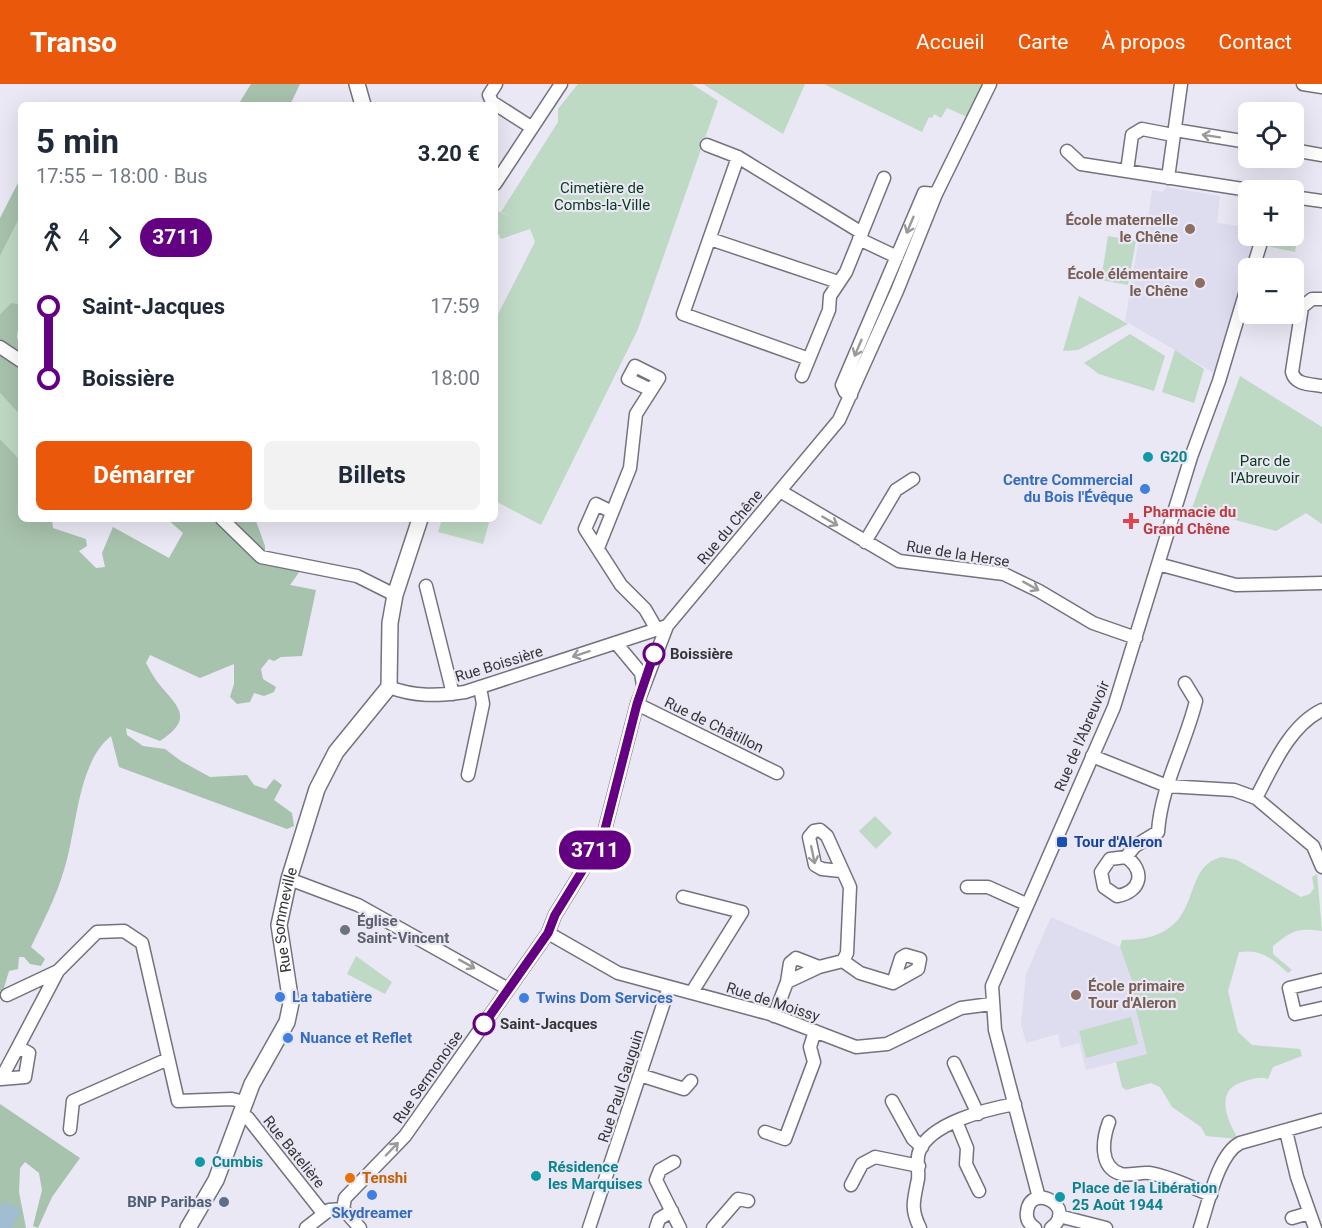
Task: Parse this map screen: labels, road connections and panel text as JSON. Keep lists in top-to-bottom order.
{
  "streets": {
    "main road": ["Rue Sommeville"],
    "street": [
      "Rue du Chêne",
      "Rue de la Herse",
      "Rue Boissière",
      "Rue de Châtillon",
      "Rue de l'Abreuvoir",
      "Rue de Moissy",
      "Rue Sermonoise",
      "Rue Paul Gauguin",
      "Rue Batelière"
    ]
  },
  "crossings": [
    ["Rue du Chêne", "Rue de la Herse"],
    ["Rue du Chêne", "Rue Boissière"],
    ["Rue du Chêne", "Rue Sermonoise"],
    ["Rue de la Herse", "Rue de l'Abreuvoir"],
    ["Rue Boissière", "Rue Sommeville"],
    ["Rue de Châtillon", "Rue Sermonoise"],
    ["Rue de l'Abreuvoir", "Rue de Moissy"],
    ["Rue Sommeville", "Rue Batelière"],
    ["Rue de Moissy", "Rue Sermonoise"],
    ["Rue de Moissy", "Rue Paul Gauguin"]
  ],
  "one_way": ["Rue de la Herse", "Rue Boissière", "Rue Sermonoise"],
  "parks": ["Cimetière de Combs-la-Ville", "Parc de l'Abreuvoir"],
  "places": {
    "other": [
      "École maternelle le Chêne",
      "École élémentaire le Chêne",
      "G20",
      "Centre Commercial du Bois l'Évêque",
      "Boissière",
      "Église Saint-Vincent",
      "École primaire Tour d'Aleron",
      "La tabatière",
      "Twins Dom Services",
      "Saint-Jacques",
      "Nuance et Reflet",
      "Cumbis",
      "Résidence les Marquises",
      "Tenshi",
      "Skydreamer",
      "Place de la Libération 25 Août 1944",
      "BNP Paribas"
    ],
    "health": ["Pharmacie du Grand Chêne"],
    "transit": ["Tour d'Aleron"]
  },
  "lines": ["bus line 3711"],
  "page": {
    "header": "Transo",
    "nav": [
      "Accueil",
      "Carte",
      "À propos",
      "Contact"
    ],
    "on_map": "3711",
    "map_buttons": ["+", "−"],
    "heading": ["5 min", "17:55 – 18:00 · Bus", "3.20 €"],
    "legs": ["4", "3711"],
    "list": [
      {
        "name": "Saint-Jacques",
        "value": "17:59"
      },
      {
        "name": "Boissière",
        "value": "18:00"
      }
    ],
    "buttons": ["Démarrer", "Billets"]
  }
}
